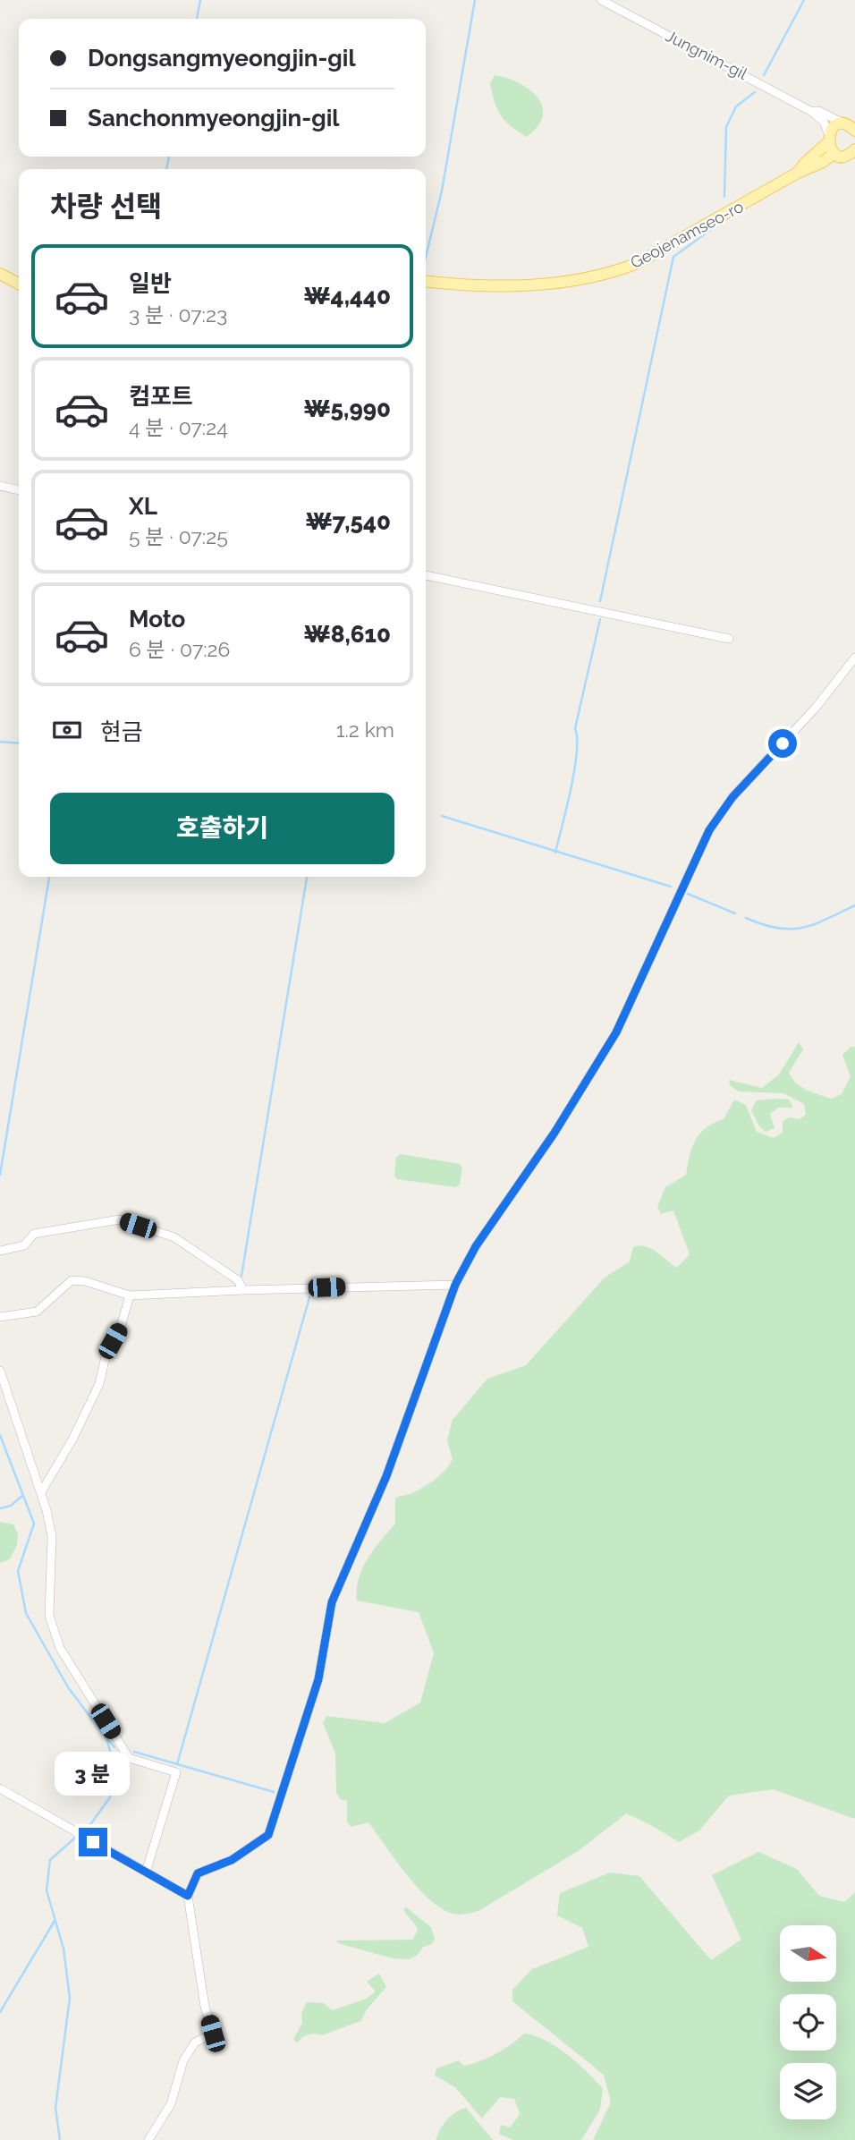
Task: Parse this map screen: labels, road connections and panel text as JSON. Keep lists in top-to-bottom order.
{
  "streets": {
    "main road": ["Geojenamseo-ro"],
    "street": ["Jungnim-gil"]
  },
  "crossings": [
    ["Jungnim-gil", "Geojenamseo-ro"]
  ],
  "north": "right",
  "page": {
    "banner": ["Dongsangmyeongjin-gil", "Sanchonmyeongjin-gil"],
    "heading": "차량 선택",
    "list": [
      {
        "name": "일반",
        "note": "3 분 · 07:23",
        "value": "₩4,440"
      },
      {
        "name": "컴포트",
        "note": "4 분 · 07:24",
        "value": "₩5,990"
      },
      {
        "name": "XL",
        "note": "5 분 · 07:25",
        "value": "₩7,540"
      },
      {
        "name": "Moto",
        "note": "6 분 · 07:26",
        "value": "₩8,610"
      }
    ],
    "pay": ["현금", "1.2 km"],
    "buttons": "호출하기",
    "bubble": "3 분"
  }
}
